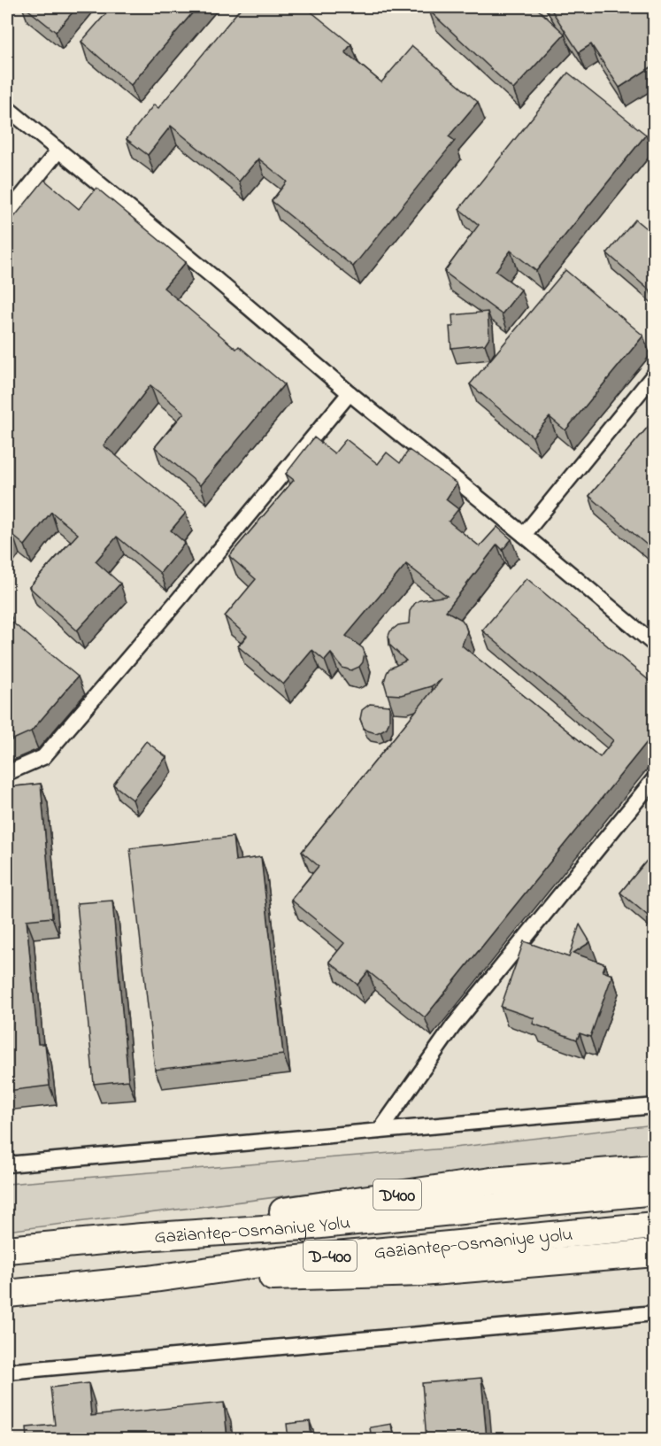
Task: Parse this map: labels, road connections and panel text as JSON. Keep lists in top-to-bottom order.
{
  "streets": {
    "highway": [
      "D400",
      "Gaziantep-Osmaniye Yolu",
      "Gaziantep-Osmaniye yolu",
      "D-400"
    ]
  },
  "crossings": [
    ["D400", "Gaziantep-Osmaniye Yolu"]
  ]
}
